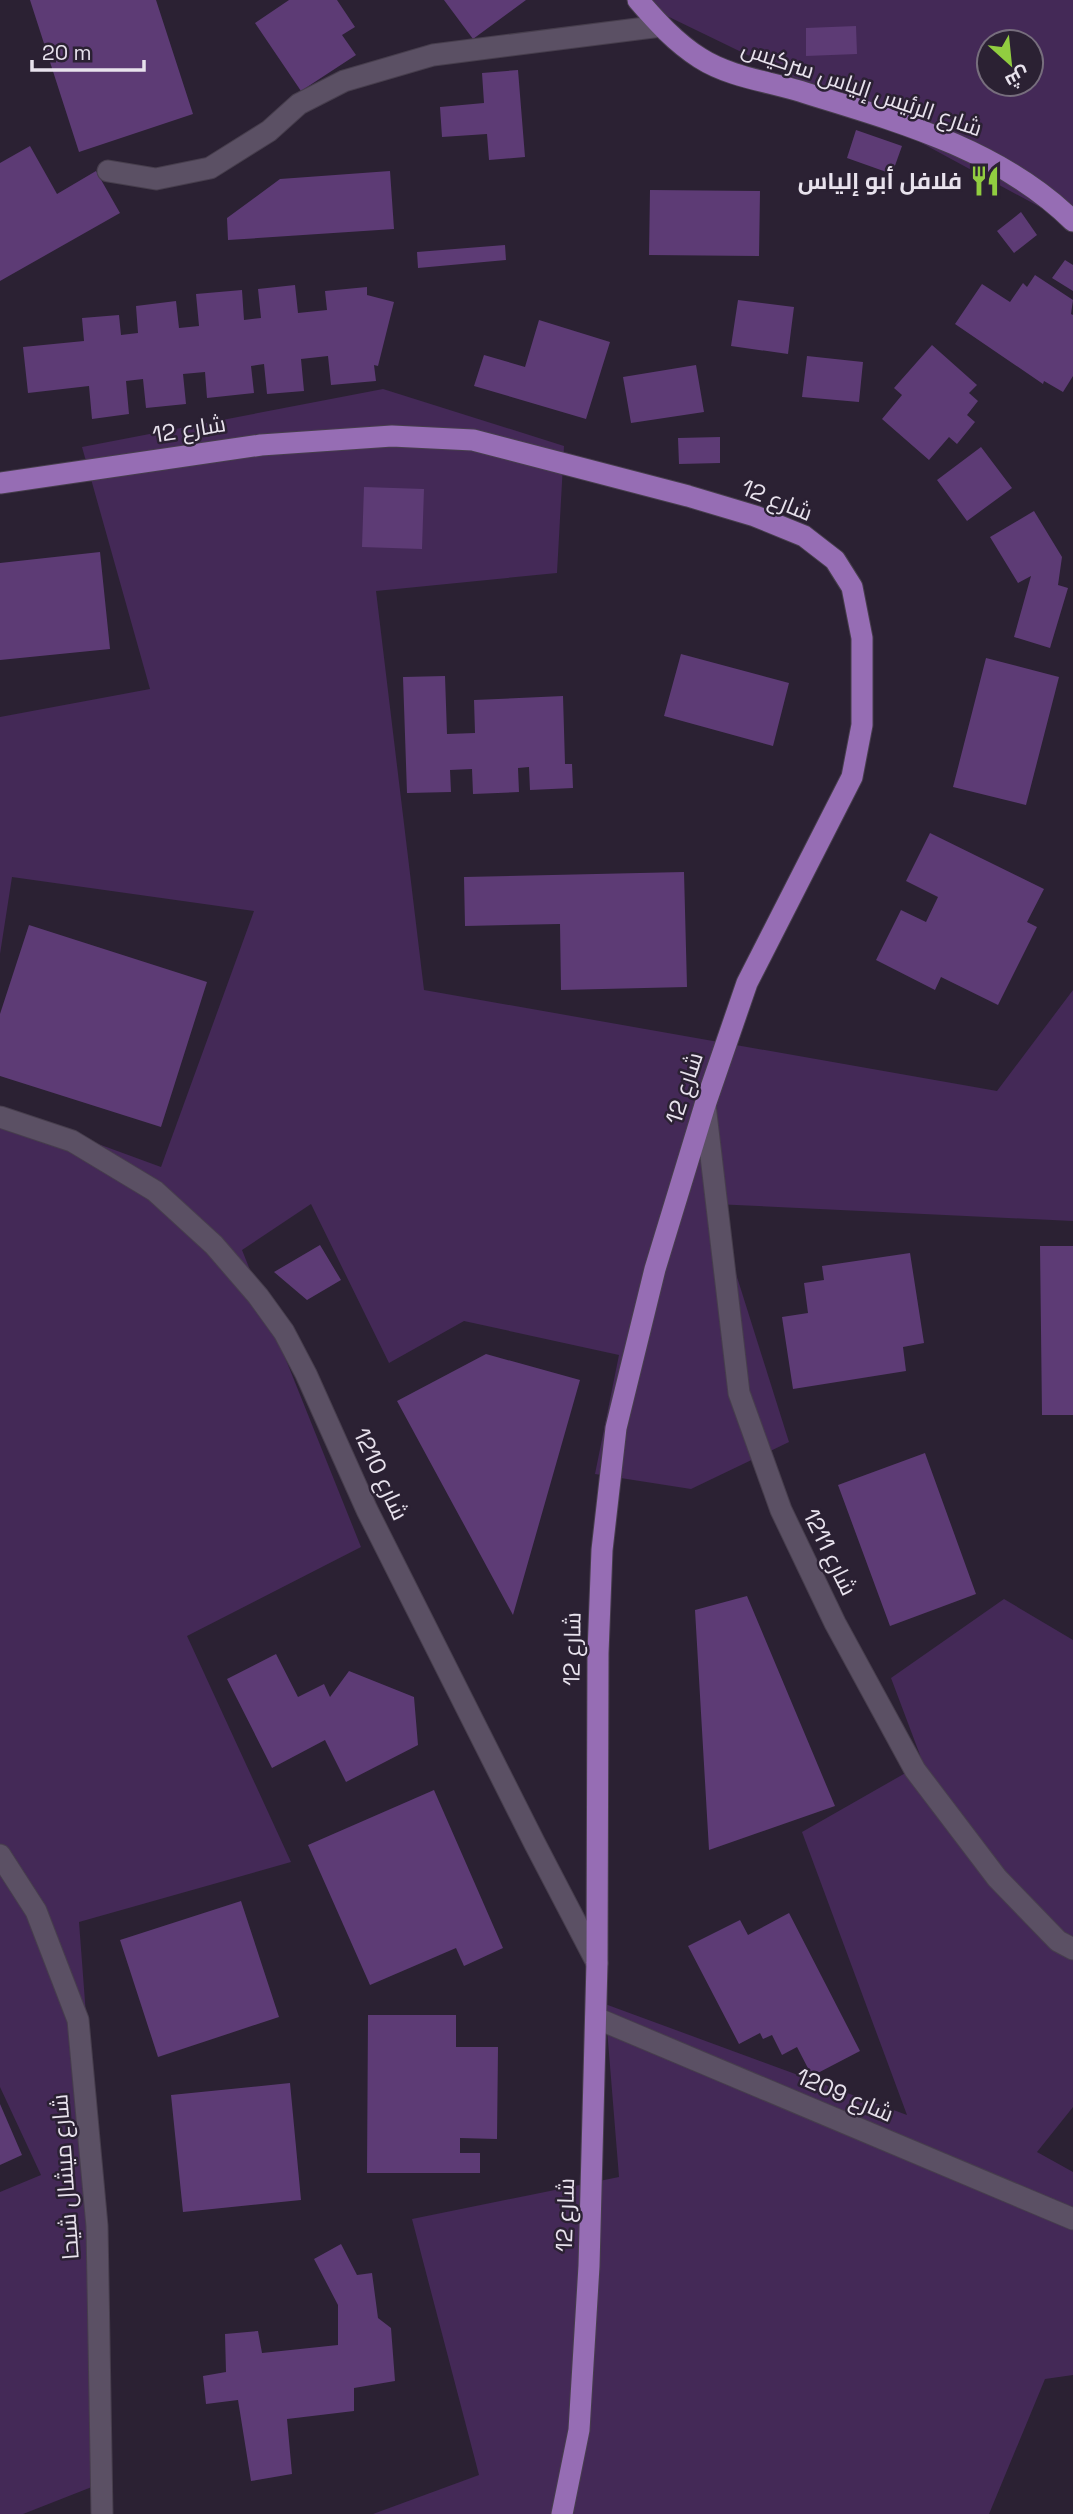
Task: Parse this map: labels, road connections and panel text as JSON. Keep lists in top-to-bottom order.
{
  "streets": {
    "main road": ["شارع الرئيس إلياس سركيس", "شارع 12"],
    "street": [
      "شارع 1210",
      "شارع 1211",
      "شارع 1209",
      "شارع ميشال شيحا"
    ]
  },
  "crossings": [
    ["شارع 12", "شارع 1210"],
    ["شارع 12", "شارع 1211"],
    ["شارع 12", "شارع 1209"]
  ],
  "places": {
    "restaurant": ["فلافل أبو إلياس"]
  },
  "scale_bar": "20 m",
  "north": "bottom right"
}
